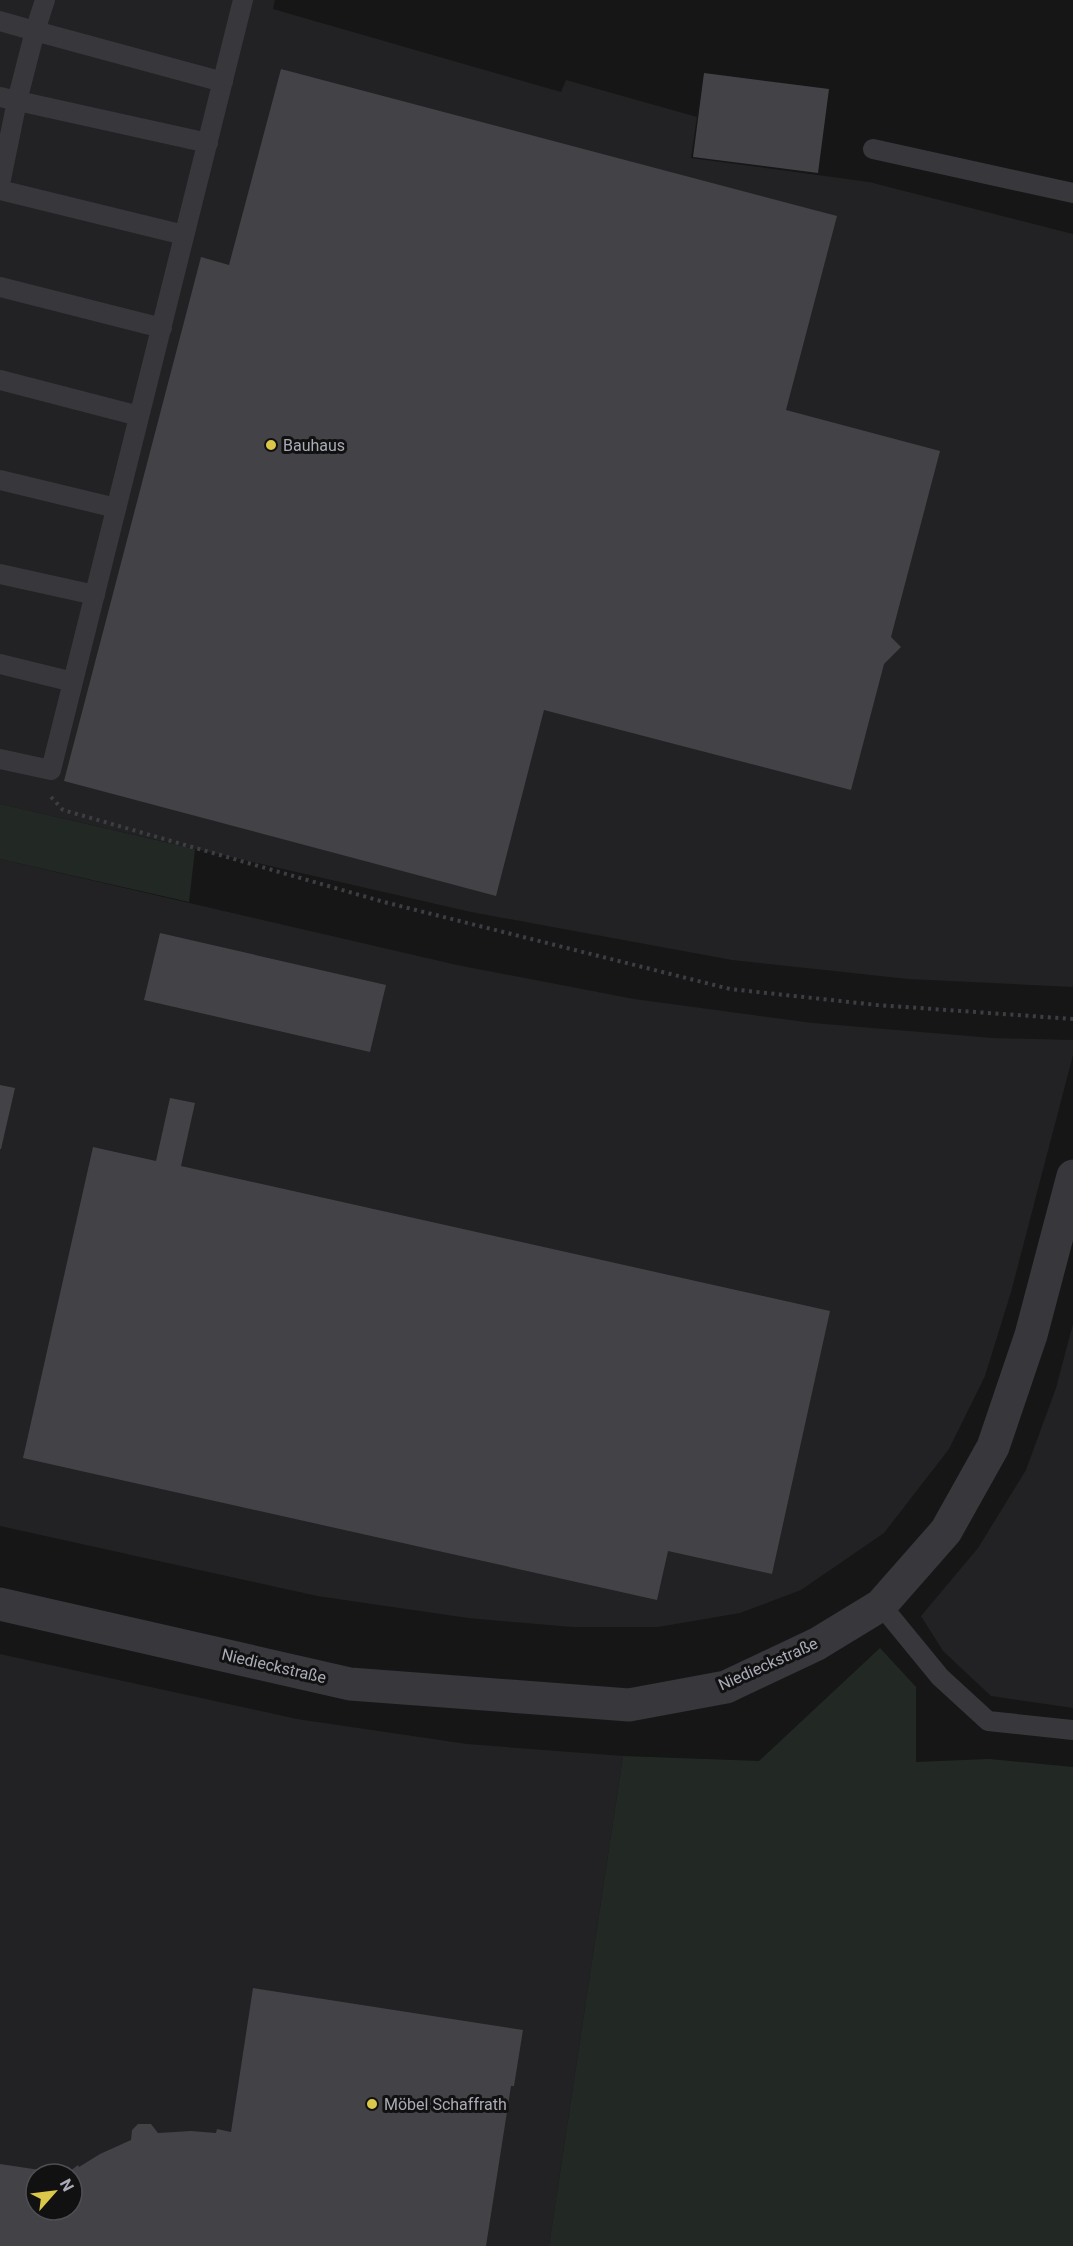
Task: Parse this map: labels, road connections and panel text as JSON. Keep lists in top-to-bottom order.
{
  "streets": {
    "street": ["Niedieckstraße"]
  },
  "places": ["Bauhaus", "Möbel Schaffrath"],
  "north": "top right"
}
